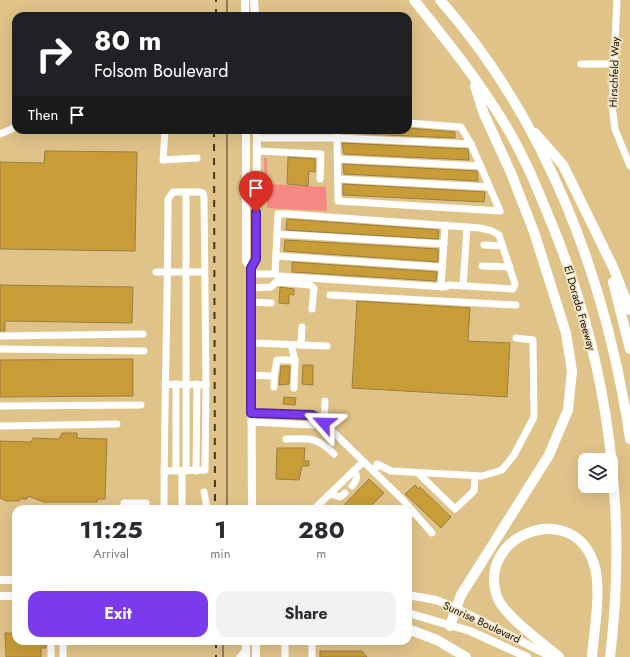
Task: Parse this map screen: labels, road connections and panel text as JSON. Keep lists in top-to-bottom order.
{
  "streets": {
    "highway": ["El Dorado Freeway"],
    "main road": ["Sunrise Boulevard"],
    "street": ["Hirschfeld Way"]
  },
  "page": {
    "turn": ["80 m", "Folsom Boulevard"],
    "then": "Then",
    "eta": [
      "11:25",
      "Arrival",
      "1",
      "min",
      "280",
      "m"
    ],
    "buttons": ["Exit", "Share"]
  }
}
